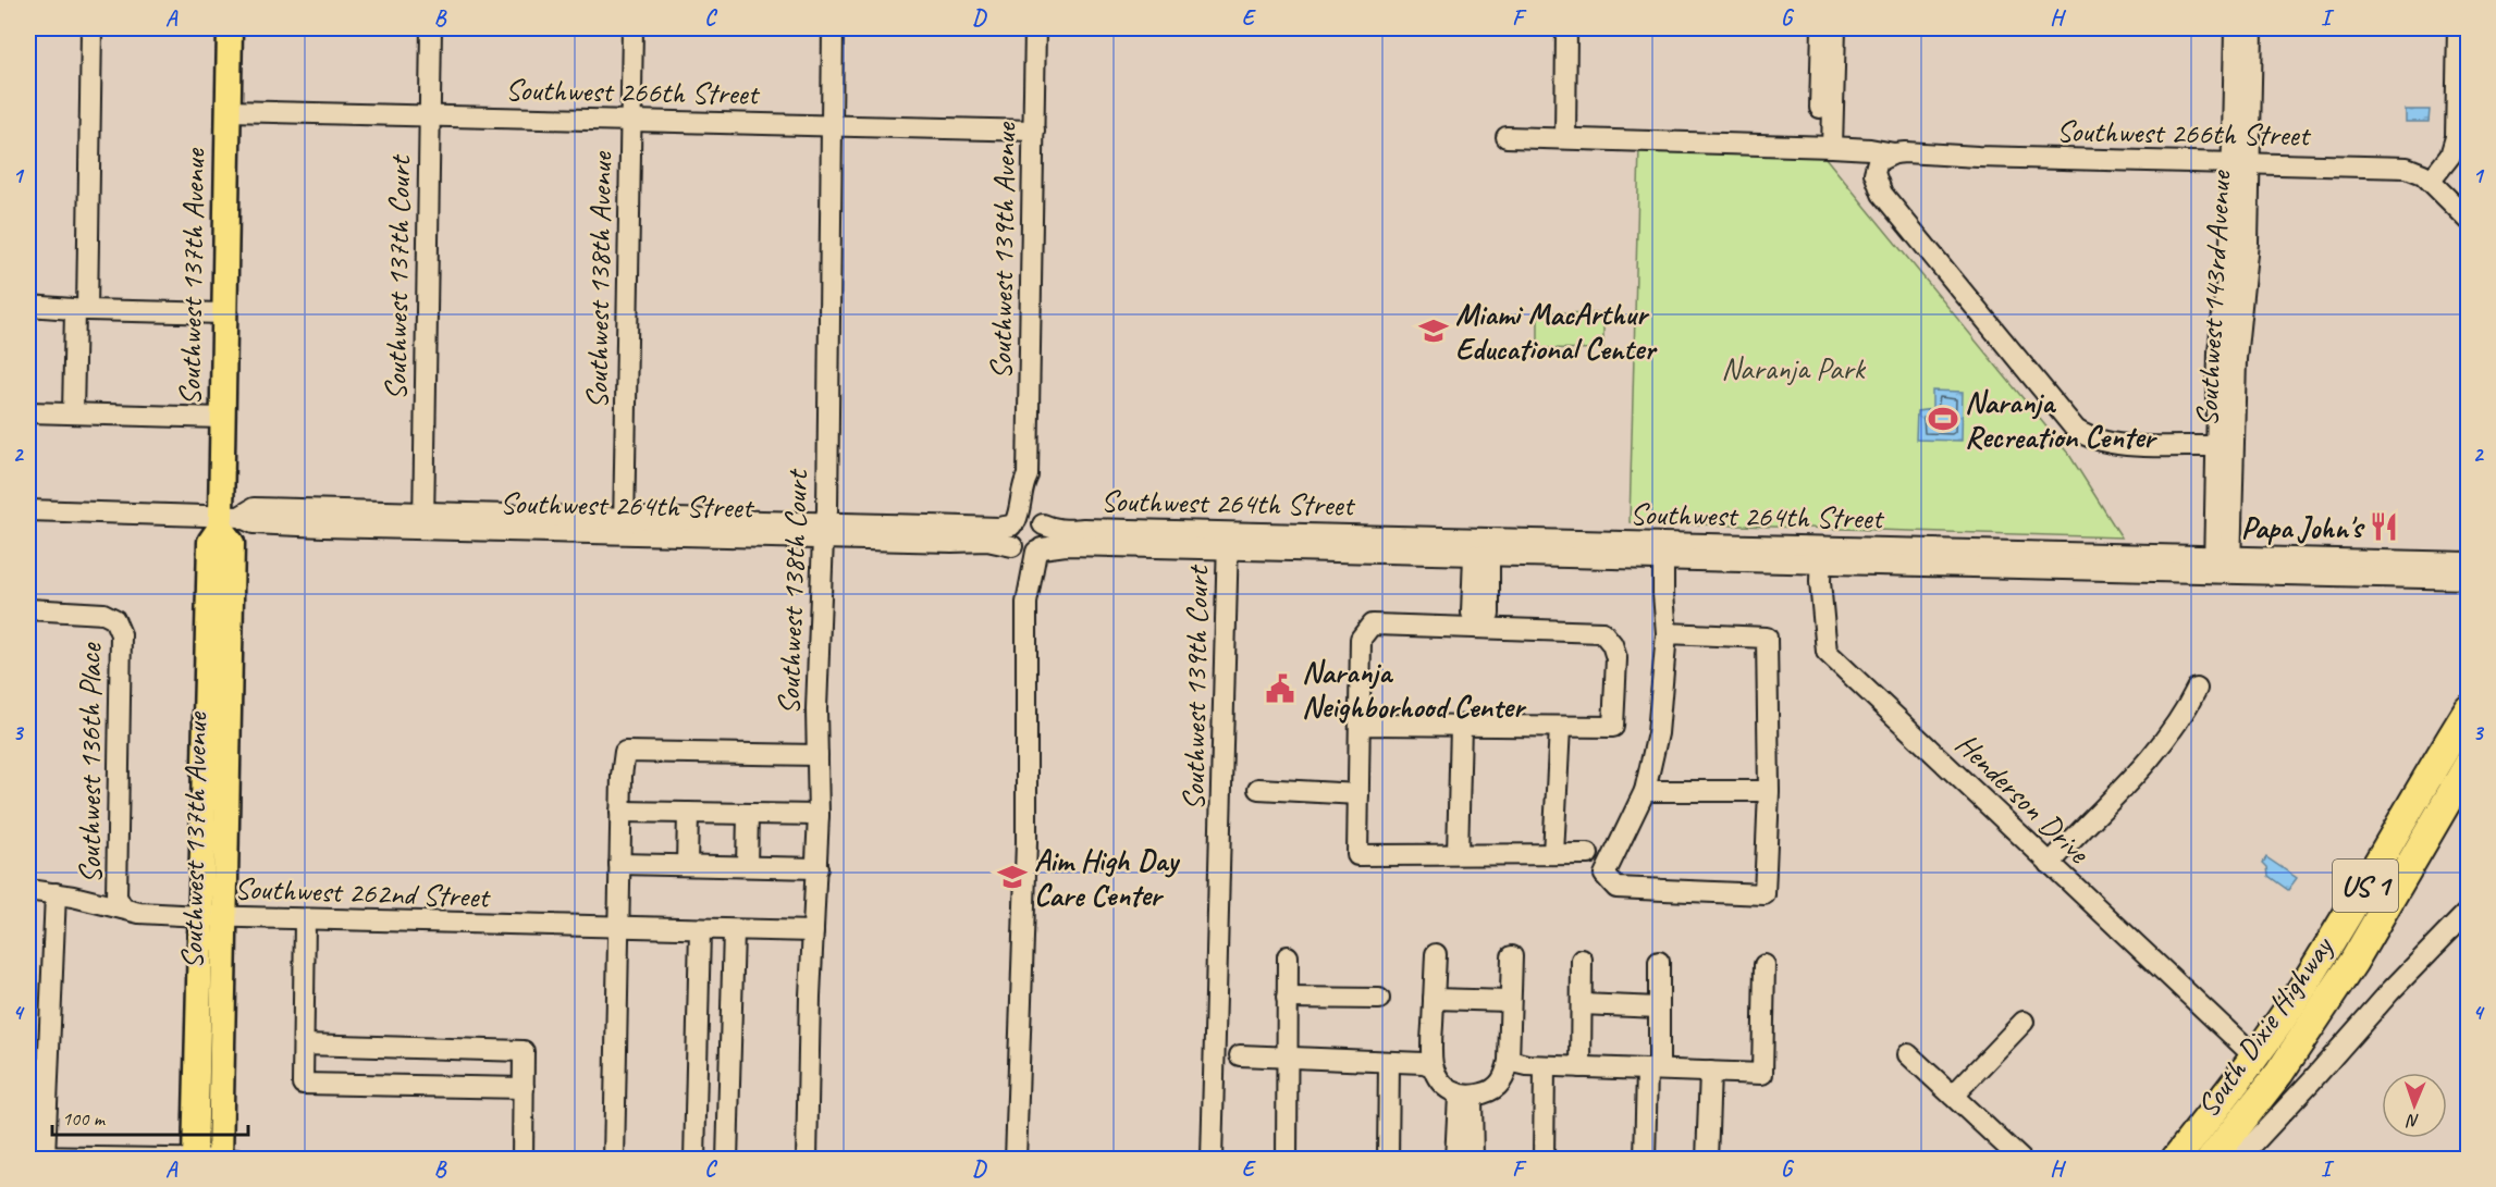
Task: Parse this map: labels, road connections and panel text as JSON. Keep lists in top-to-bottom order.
{
  "streets": {
    "highway": ["US 1", "South Dixie Highway"],
    "main road": ["Southwest 137th Avenue"],
    "street": [
      "Southwest 266th Street",
      "Southwest 139th Avenue",
      "Southwest 137th Court",
      "Southwest 138th Avenue",
      "Southwest 143rd Avenue",
      "Southwest 264th Street",
      "Southwest 138th Court",
      "Southwest 139th Court",
      "Southwest 136th Place",
      "Henderson Drive",
      "Southwest 262nd Street"
    ]
  },
  "crossings": [
    ["Southwest 266th Street", "Southwest 139th Avenue"],
    ["Southwest 266th Street", "Southwest 137th Avenue"],
    ["Southwest 266th Street", "Southwest 137th Court"],
    ["Southwest 266th Street", "Southwest 138th Avenue"],
    ["Southwest 266th Street", "Southwest 143rd Avenue"],
    ["Southwest 266th Street", "Southwest 138th Court"],
    ["Southwest 139th Avenue", "Southwest 264th Street"],
    ["Southwest 137th Avenue", "Southwest 264th Street"],
    ["Southwest 137th Avenue", "Southwest 262nd Street"],
    ["Southwest 137th Court", "Southwest 264th Street"],
    ["Southwest 138th Avenue", "Southwest 264th Street"],
    ["Southwest 143rd Avenue", "Southwest 264th Street"],
    ["Southwest 264th Street", "Southwest 138th Court"],
    ["Southwest 264th Street", "Southwest 139th Court"],
    ["Southwest 264th Street", "Henderson Drive"],
    ["Southwest 138th Court", "Southwest 262nd Street"],
    ["Southwest 136th Place", "Southwest 262nd Street"],
    ["Henderson Drive", "US 1"],
    ["Henderson Drive", "South Dixie Highway"],
    ["US 1", "South Dixie Highway"]
  ],
  "parks": ["Naranja Park"],
  "places": {
    "school or university": ["Miami MacArthur Educational Center", "Aim High Day Care Center"],
    "sports": ["Naranja Recreation Center"],
    "restaurant": ["Papa John's"],
    "public building": ["Naranja Neighborhood Center"]
  },
  "scale_bar": "100 m",
  "north": "bottom",
  "grid": {
    "columns": [
      "A",
      "B",
      "C",
      "D",
      "E",
      "F",
      "G",
      "H",
      "I"
    ],
    "rows": [
      "1",
      "2",
      "3",
      "4"
    ]
  }
}
